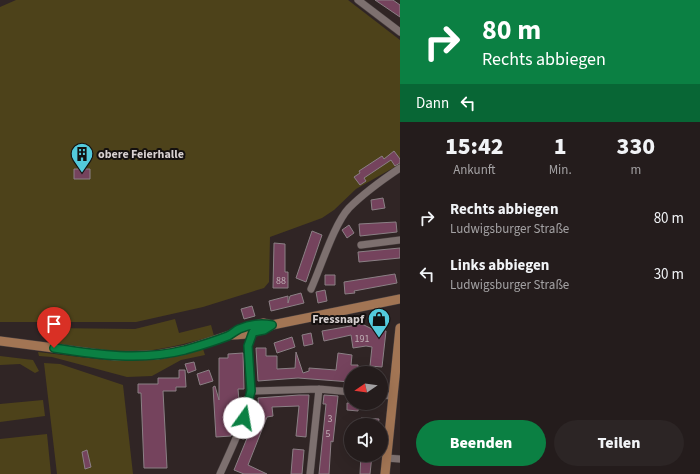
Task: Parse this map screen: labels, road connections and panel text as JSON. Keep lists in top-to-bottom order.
{
  "places": {
    "building": ["obere Feierhalle"],
    "shop": ["Fressnapf"]
  },
  "house_numbers": [
    "88",
    "191",
    "3",
    "5"
  ],
  "north": "left",
  "page": {
    "turn": ["80 m", "Rechts abbiegen"],
    "then": "Dann",
    "eta": [
      "15:42",
      "Ankunft",
      "1",
      "Min.",
      "330",
      "m"
    ],
    "list": [
      {
        "name": "Rechts abbiegen",
        "note": "Ludwigsburger Straße",
        "value": "80 m"
      },
      {
        "name": "Links abbiegen",
        "note": "Ludwigsburger Straße",
        "value": "30 m"
      }
    ],
    "buttons": ["Beenden", "Teilen"]
  }
}
